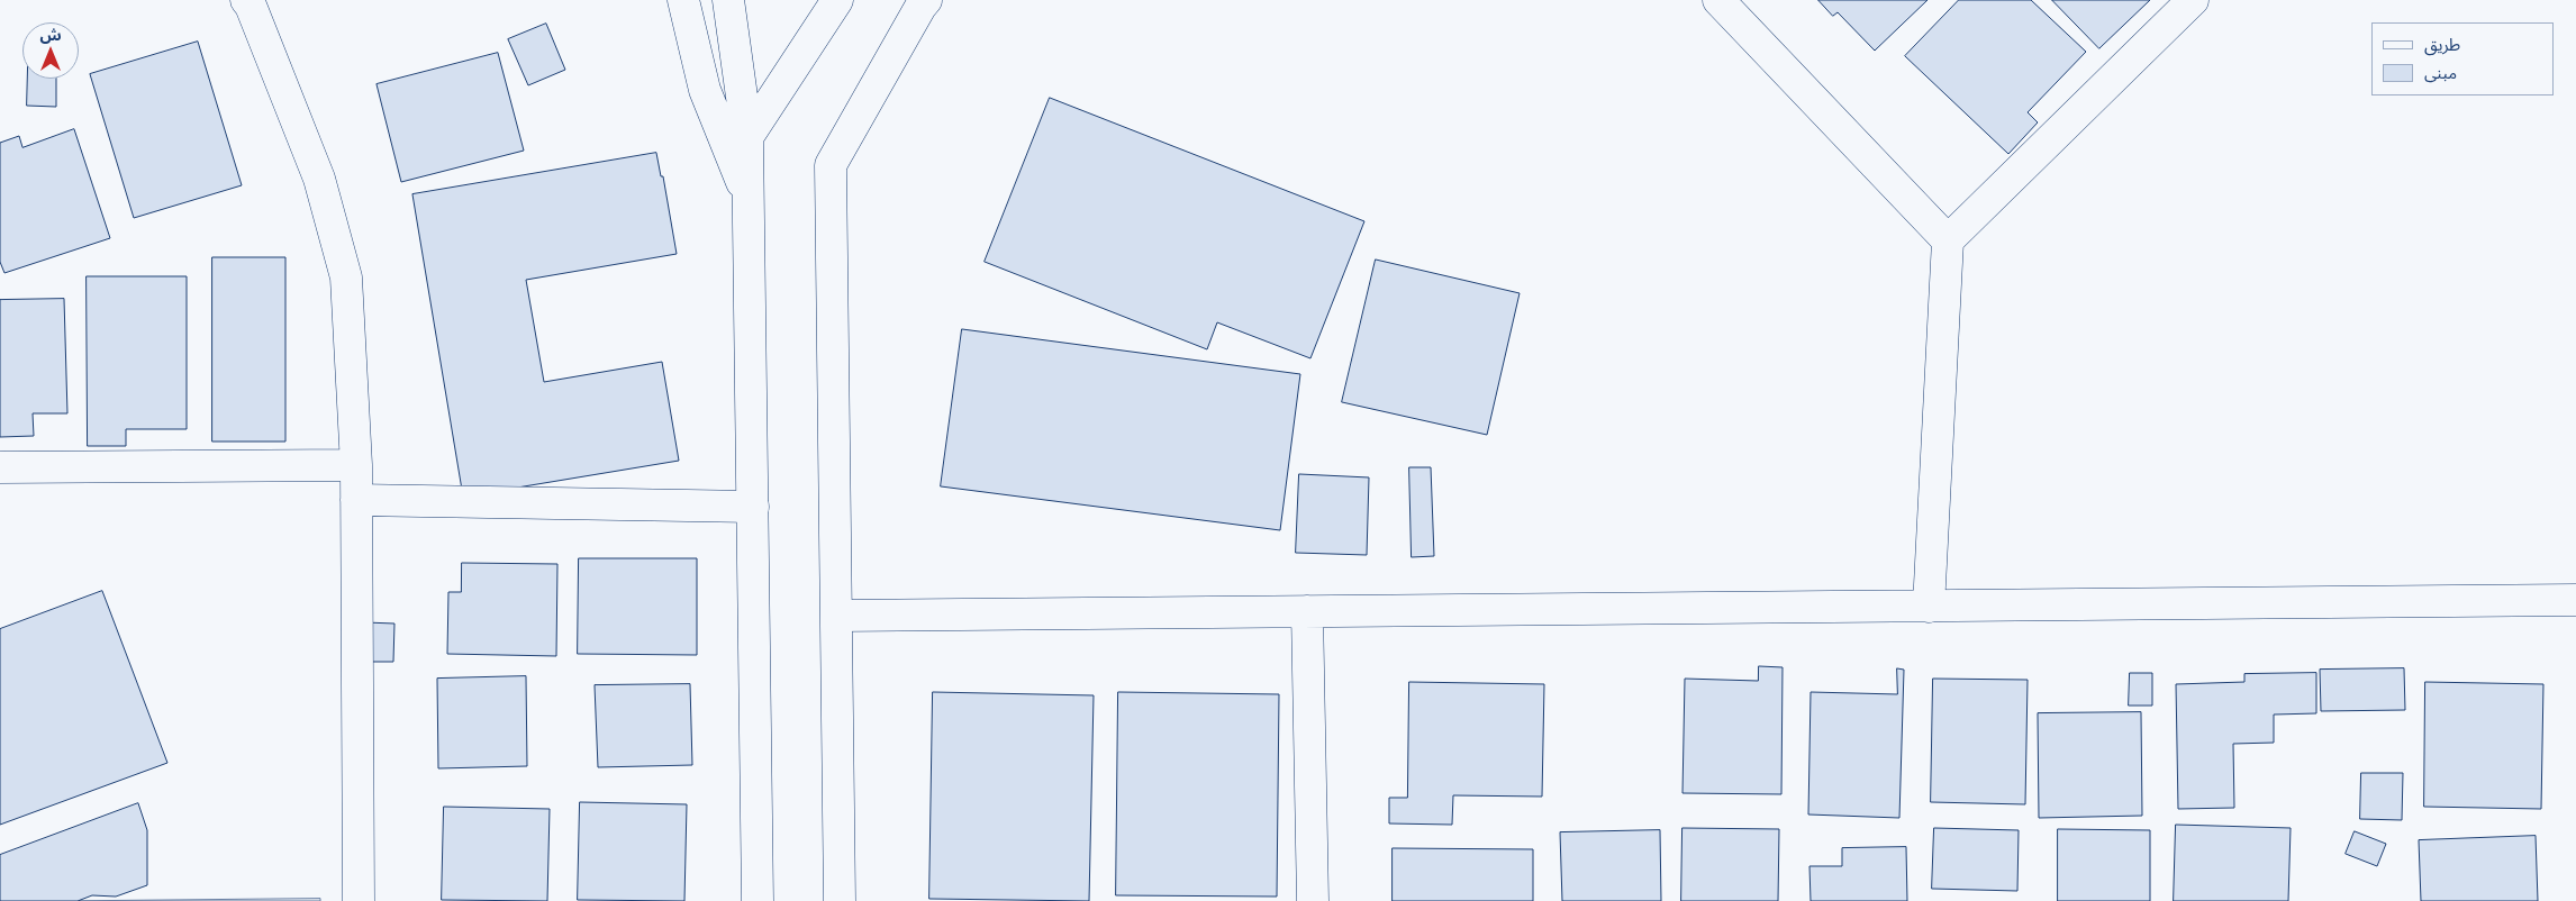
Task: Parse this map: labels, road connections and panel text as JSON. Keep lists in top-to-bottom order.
{
  "legend": ["طريق", "مبنى"],
  "north": "top"
}
